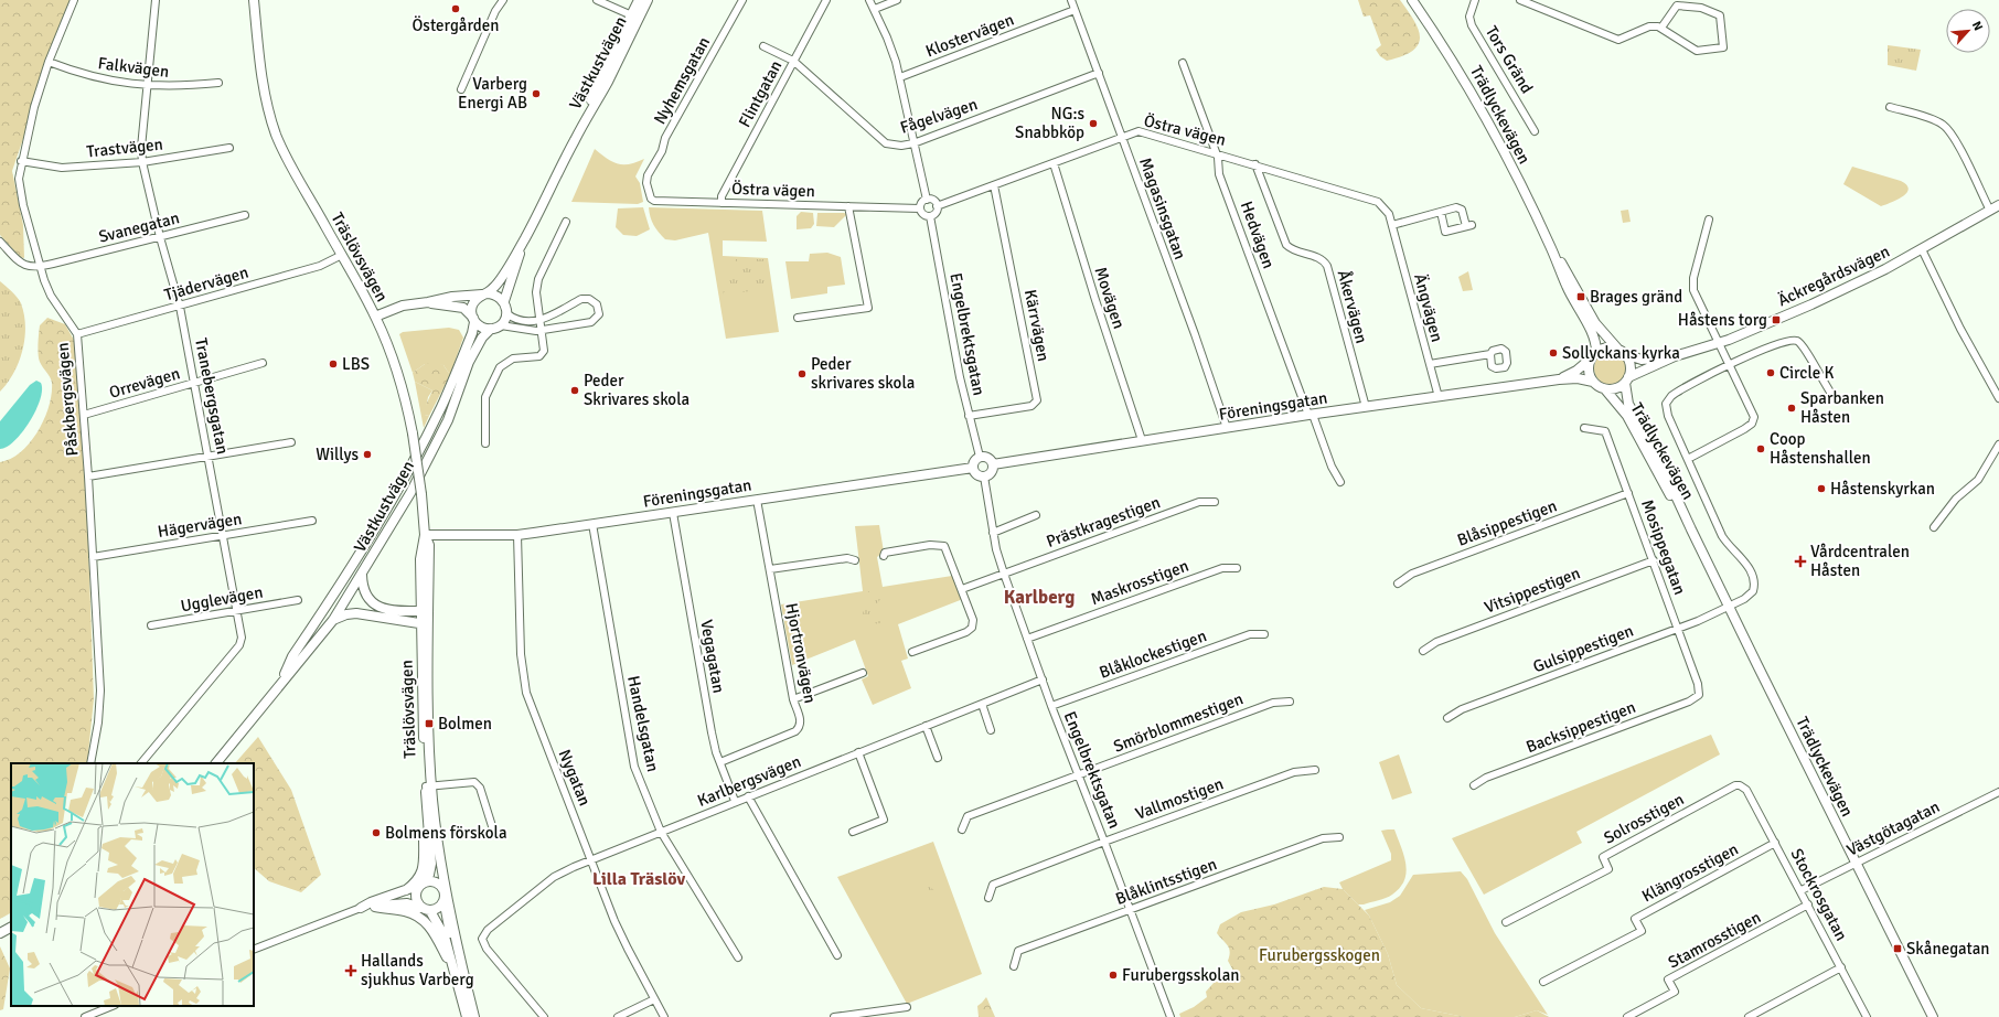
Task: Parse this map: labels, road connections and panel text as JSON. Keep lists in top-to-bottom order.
{
  "streets": {
    "street": [
      "Klostervägen",
      "Tors Gränd",
      "Västkustvägen",
      "Falkvägen",
      "Nyhemsgatan",
      "Flintgatan",
      "Trädlyckevägen",
      "Fågelvägen",
      "Östra vägen",
      "Trastvägen",
      "Magasinsgatan",
      "Svanegatan",
      "Hedvägen",
      "Träslövsvägen",
      "Äckregårdsvägen",
      "Tjädervägen",
      "Movägen",
      "Åkervägen",
      "Ängvägen",
      "Kärrvägen",
      "Engelbrektsgatan",
      "Orrevägen",
      "Tranebergsgatan",
      "Påskbergsvägen",
      "Föreningsgatan",
      "Prästkragestigen",
      "Blåsippestigen",
      "Hägervägen",
      "Mosippegatan",
      "Maskrosstigen",
      "Vitsippestigen",
      "Ugglevägen",
      "Gulsippestigen",
      "Hjortronvägen",
      "Blåklockestigen",
      "Vegagatan",
      "Smörblommestigen",
      "Handelsgatan",
      "Backsippestigen",
      "Nygatan",
      "Karlbergsvägen",
      "Vallmostigen",
      "Solrosstigen",
      "Västgötagatan",
      "Klängrosstigen",
      "Blåklintsstigen",
      "Stockrosgatan",
      "Stamrosstigen"
    ]
  },
  "crossings": [
    ["Klostervägen", "Magasinsgatan"],
    ["Falkvägen", "Tranebergsgatan"],
    ["Falkvägen", "Påskbergsvägen"],
    ["Nyhemsgatan", "Östra vägen"],
    ["Flintgatan", "Fågelvägen"],
    ["Flintgatan", "Östra vägen"],
    ["Trädlyckevägen", "Äckregårdsvägen"],
    ["Trädlyckevägen", "Föreningsgatan"],
    ["Trädlyckevägen", "Gulsippestigen"],
    ["Trädlyckevägen", "Västgötagatan"],
    ["Fågelvägen", "Magasinsgatan"],
    ["Östra vägen", "Magasinsgatan"],
    ["Östra vägen", "Hedvägen"],
    ["Östra vägen", "Movägen"],
    ["Östra vägen", "Åkervägen"],
    ["Östra vägen", "Ängvägen"],
    ["Östra vägen", "Kärrvägen"],
    ["Östra vägen", "Engelbrektsgatan"],
    ["Trastvägen", "Tranebergsgatan"],
    ["Trastvägen", "Påskbergsvägen"],
    ["Magasinsgatan", "Föreningsgatan"],
    ["Svanegatan", "Tranebergsgatan"],
    ["Svanegatan", "Påskbergsvägen"],
    ["Hedvägen", "Föreningsgatan"],
    ["Träslövsvägen", "Tjädervägen"],
    ["Träslövsvägen", "Föreningsgatan"],
    ["Äckregårdsvägen", "Föreningsgatan"],
    ["Tjädervägen", "Tranebergsgatan"],
    ["Tjädervägen", "Påskbergsvägen"],
    ["Movägen", "Föreningsgatan"],
    ["Åkervägen", "Föreningsgatan"],
    ["Ängvägen", "Föreningsgatan"],
    ["Kärrvägen", "Engelbrektsgatan"],
    ["Engelbrektsgatan", "Föreningsgatan"],
    ["Engelbrektsgatan", "Prästkragestigen"],
    ["Engelbrektsgatan", "Maskrosstigen"],
    ["Engelbrektsgatan", "Blåklockestigen"],
    ["Engelbrektsgatan", "Smörblommestigen"],
    ["Engelbrektsgatan", "Karlbergsvägen"],
    ["Engelbrektsgatan", "Vallmostigen"],
    ["Engelbrektsgatan", "Blåklintsstigen"],
    ["Orrevägen", "Tranebergsgatan"],
    ["Orrevägen", "Påskbergsvägen"],
    ["Tranebergsgatan", "Hägervägen"],
    ["Tranebergsgatan", "Ugglevägen"],
    ["Påskbergsvägen", "Hägervägen"],
    ["Föreningsgatan", "Hjortronvägen"],
    ["Föreningsgatan", "Vegagatan"],
    ["Föreningsgatan", "Handelsgatan"],
    ["Föreningsgatan", "Nygatan"],
    ["Blåsippestigen", "Mosippegatan"],
    ["Mosippegatan", "Vitsippestigen"],
    ["Mosippegatan", "Gulsippestigen"],
    ["Mosippegatan", "Backsippestigen"],
    ["Hjortronvägen", "Vegagatan"],
    ["Vegagatan", "Karlbergsvägen"],
    ["Handelsgatan", "Karlbergsvägen"],
    ["Nygatan", "Karlbergsvägen"],
    ["Solrosstigen", "Stockrosgatan"],
    ["Västgötagatan", "Stockrosgatan"],
    ["Klängrosstigen", "Stockrosgatan"],
    ["Stockrosgatan", "Stamrosstigen"]
  ],
  "districts": ["Karlberg", "Lilla Träslöv"],
  "parks": ["Furubergsskogen"],
  "places": {
    "other": [
      "Östergården",
      "Varberg Energi AB",
      "NG:s Snabbköp",
      "Sollyckans kyrka",
      "LBS",
      "Circle K",
      "Peder skrivares skola",
      "Peder Skrivares skola",
      "Sparbanken Håsten",
      "Coop Håstenshallen",
      "Willys",
      "Håstenskyrkan",
      "Bolmens förskola",
      "Furubergsskolan"
    ],
    "transit": [
      "Brages gränd",
      "Håstens torg",
      "Bolmen",
      "Skånegatan"
    ],
    "health": ["Vårdcentralen Håsten", "Hallands sjukhus Varberg"]
  },
  "north": "top right"
}
